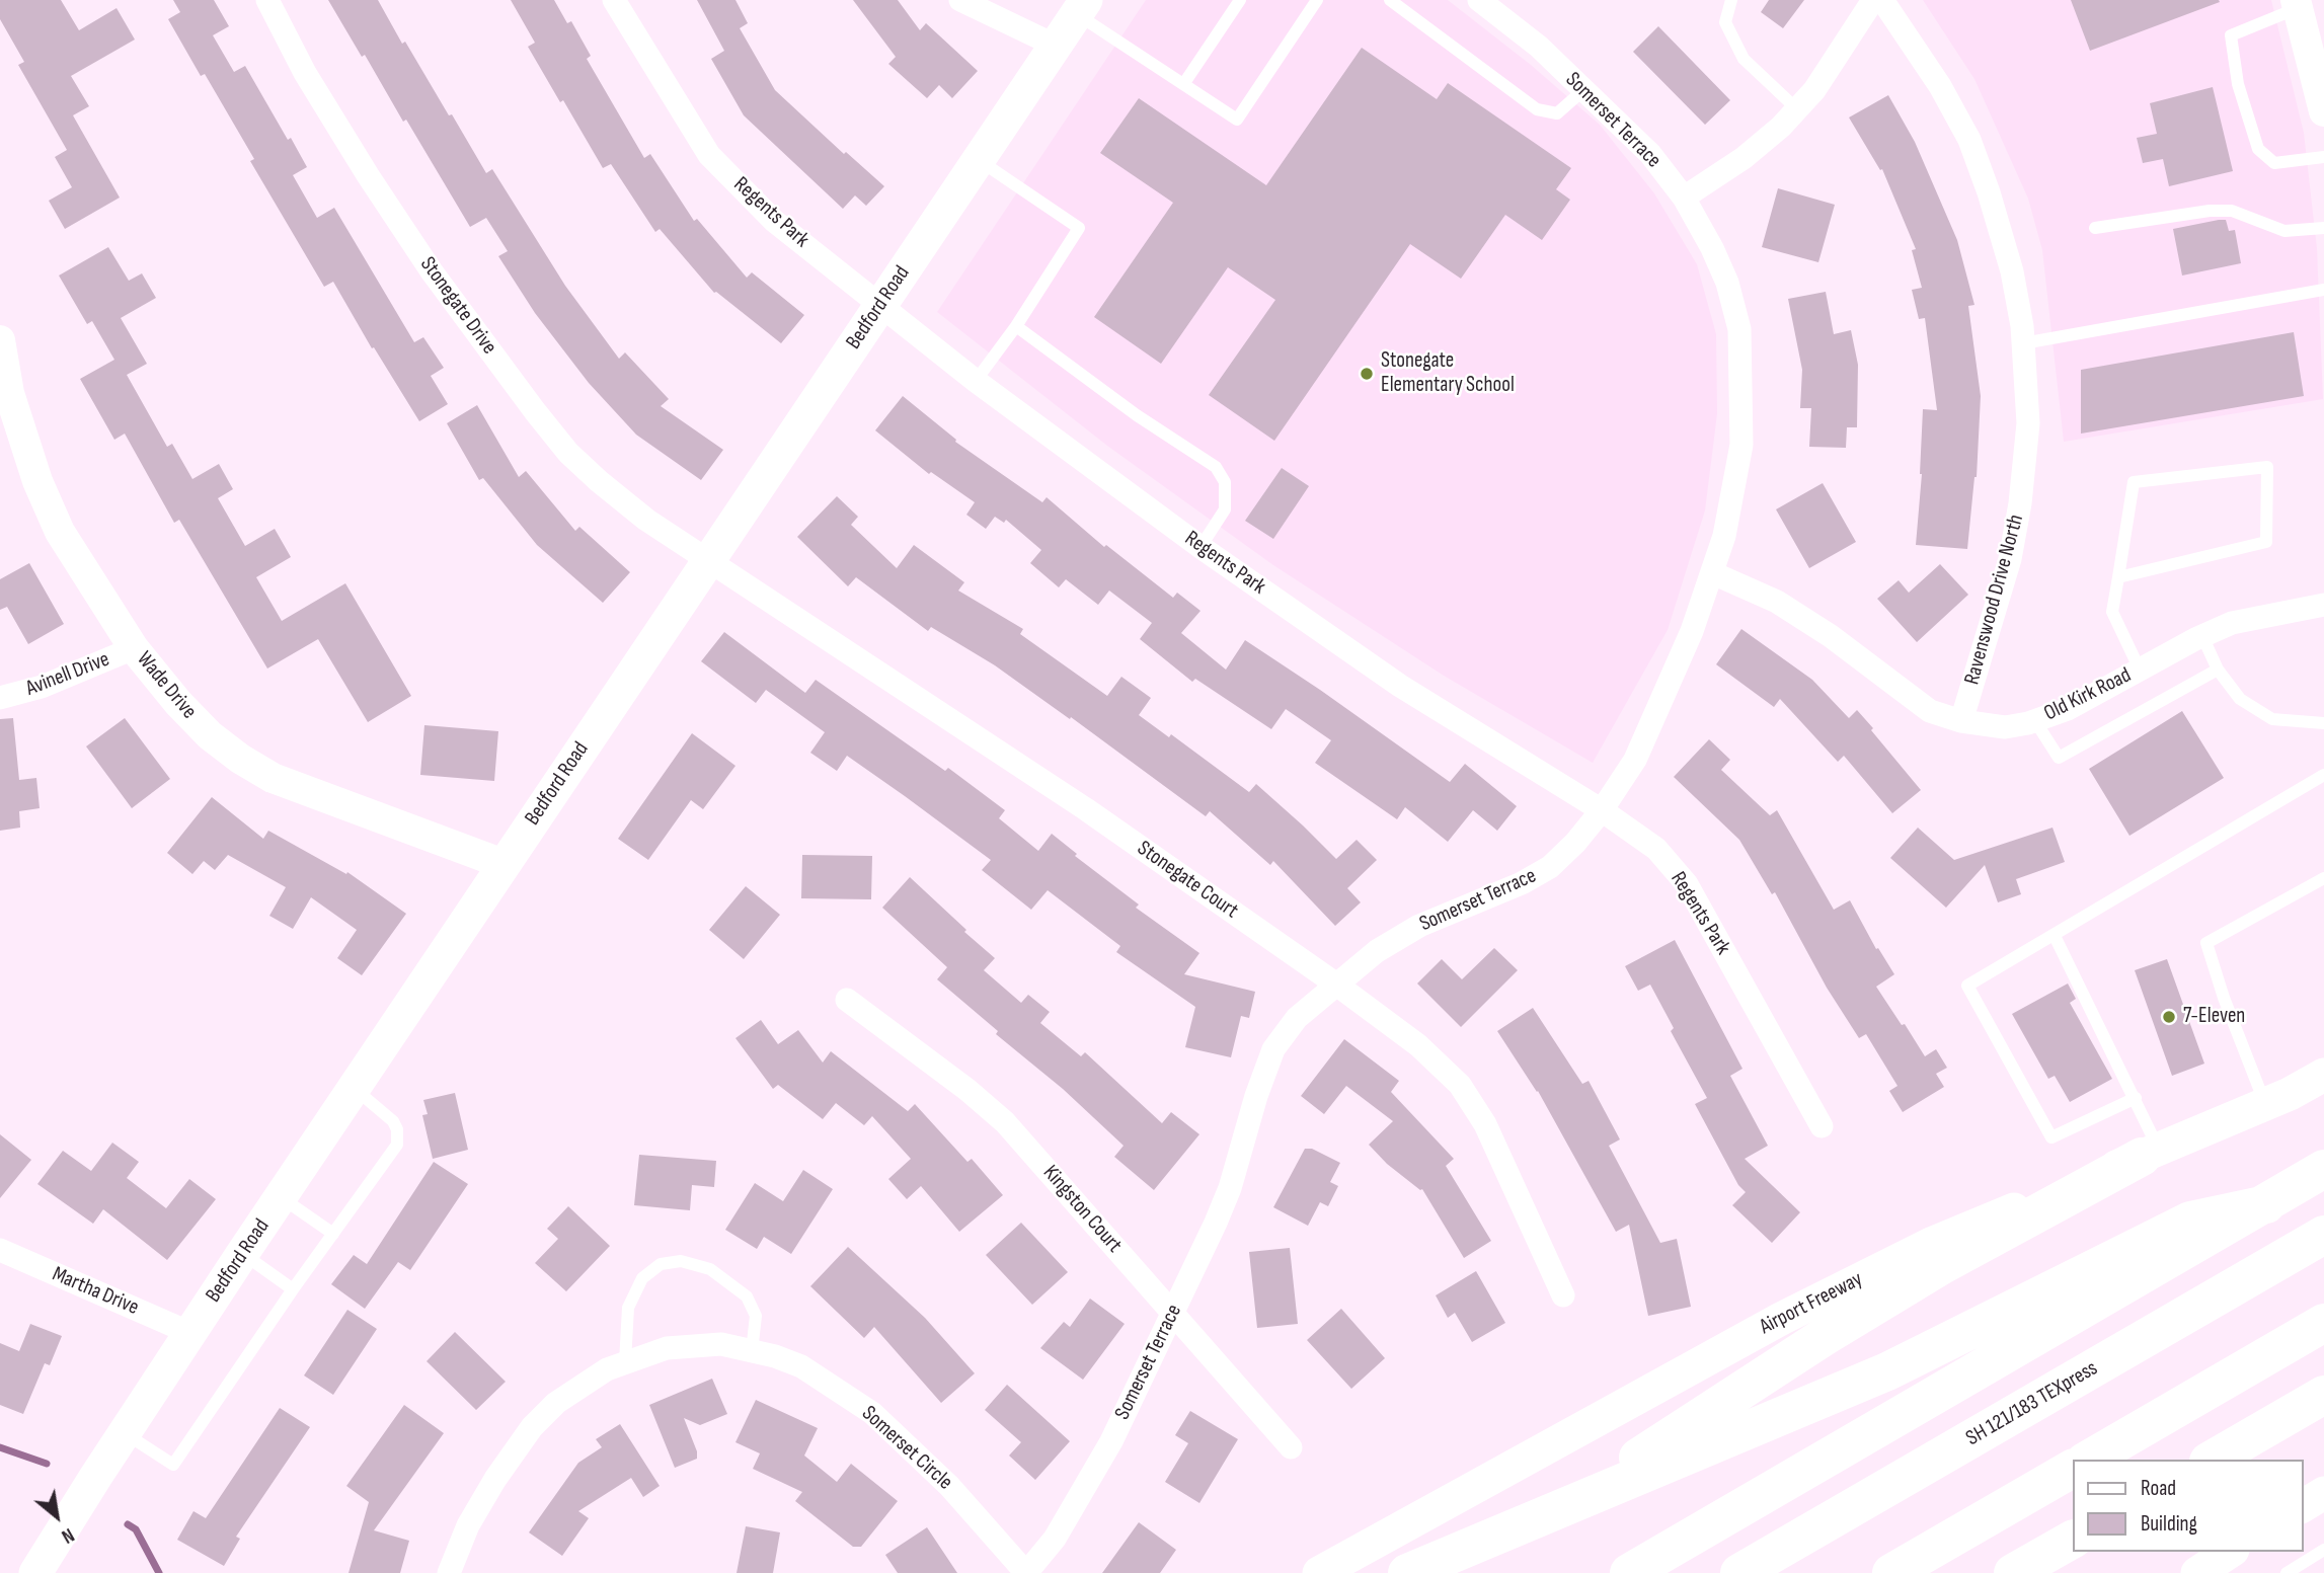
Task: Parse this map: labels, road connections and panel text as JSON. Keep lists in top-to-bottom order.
{
  "streets": {
    "highway": ["SH 121/183 TEXpress"],
    "main road": ["Bedford Road", "Airport Freeway"],
    "street": [
      "Somerset Terrace",
      "Regents Park",
      "Stonegate Drive",
      "Ravenswood Drive North",
      "Avinell Drive",
      "Wade Drive",
      "Old Kirk Road",
      "Stonegate Court",
      "Kingston Court",
      "Martha Drive",
      "Somerset Circle"
    ]
  },
  "crossings": [
    ["Somerset Terrace", "Regents Park"],
    ["Somerset Terrace", "Old Kirk Road"],
    ["Somerset Terrace", "Stonegate Court"],
    ["Somerset Terrace", "Kingston Court"],
    ["Somerset Terrace", "Somerset Circle"],
    ["Regents Park", "Bedford Road"],
    ["Stonegate Drive", "Bedford Road"],
    ["Stonegate Drive", "Stonegate Court"],
    ["Bedford Road", "Wade Drive"],
    ["Bedford Road", "Stonegate Court"],
    ["Bedford Road", "Martha Drive"],
    ["Ravenswood Drive North", "Old Kirk Road"],
    ["Avinell Drive", "Wade Drive"]
  ],
  "places": ["Stonegate Elementary School", "7-Eleven"],
  "legend": ["Road", "Building"],
  "north": "bottom right"
}
